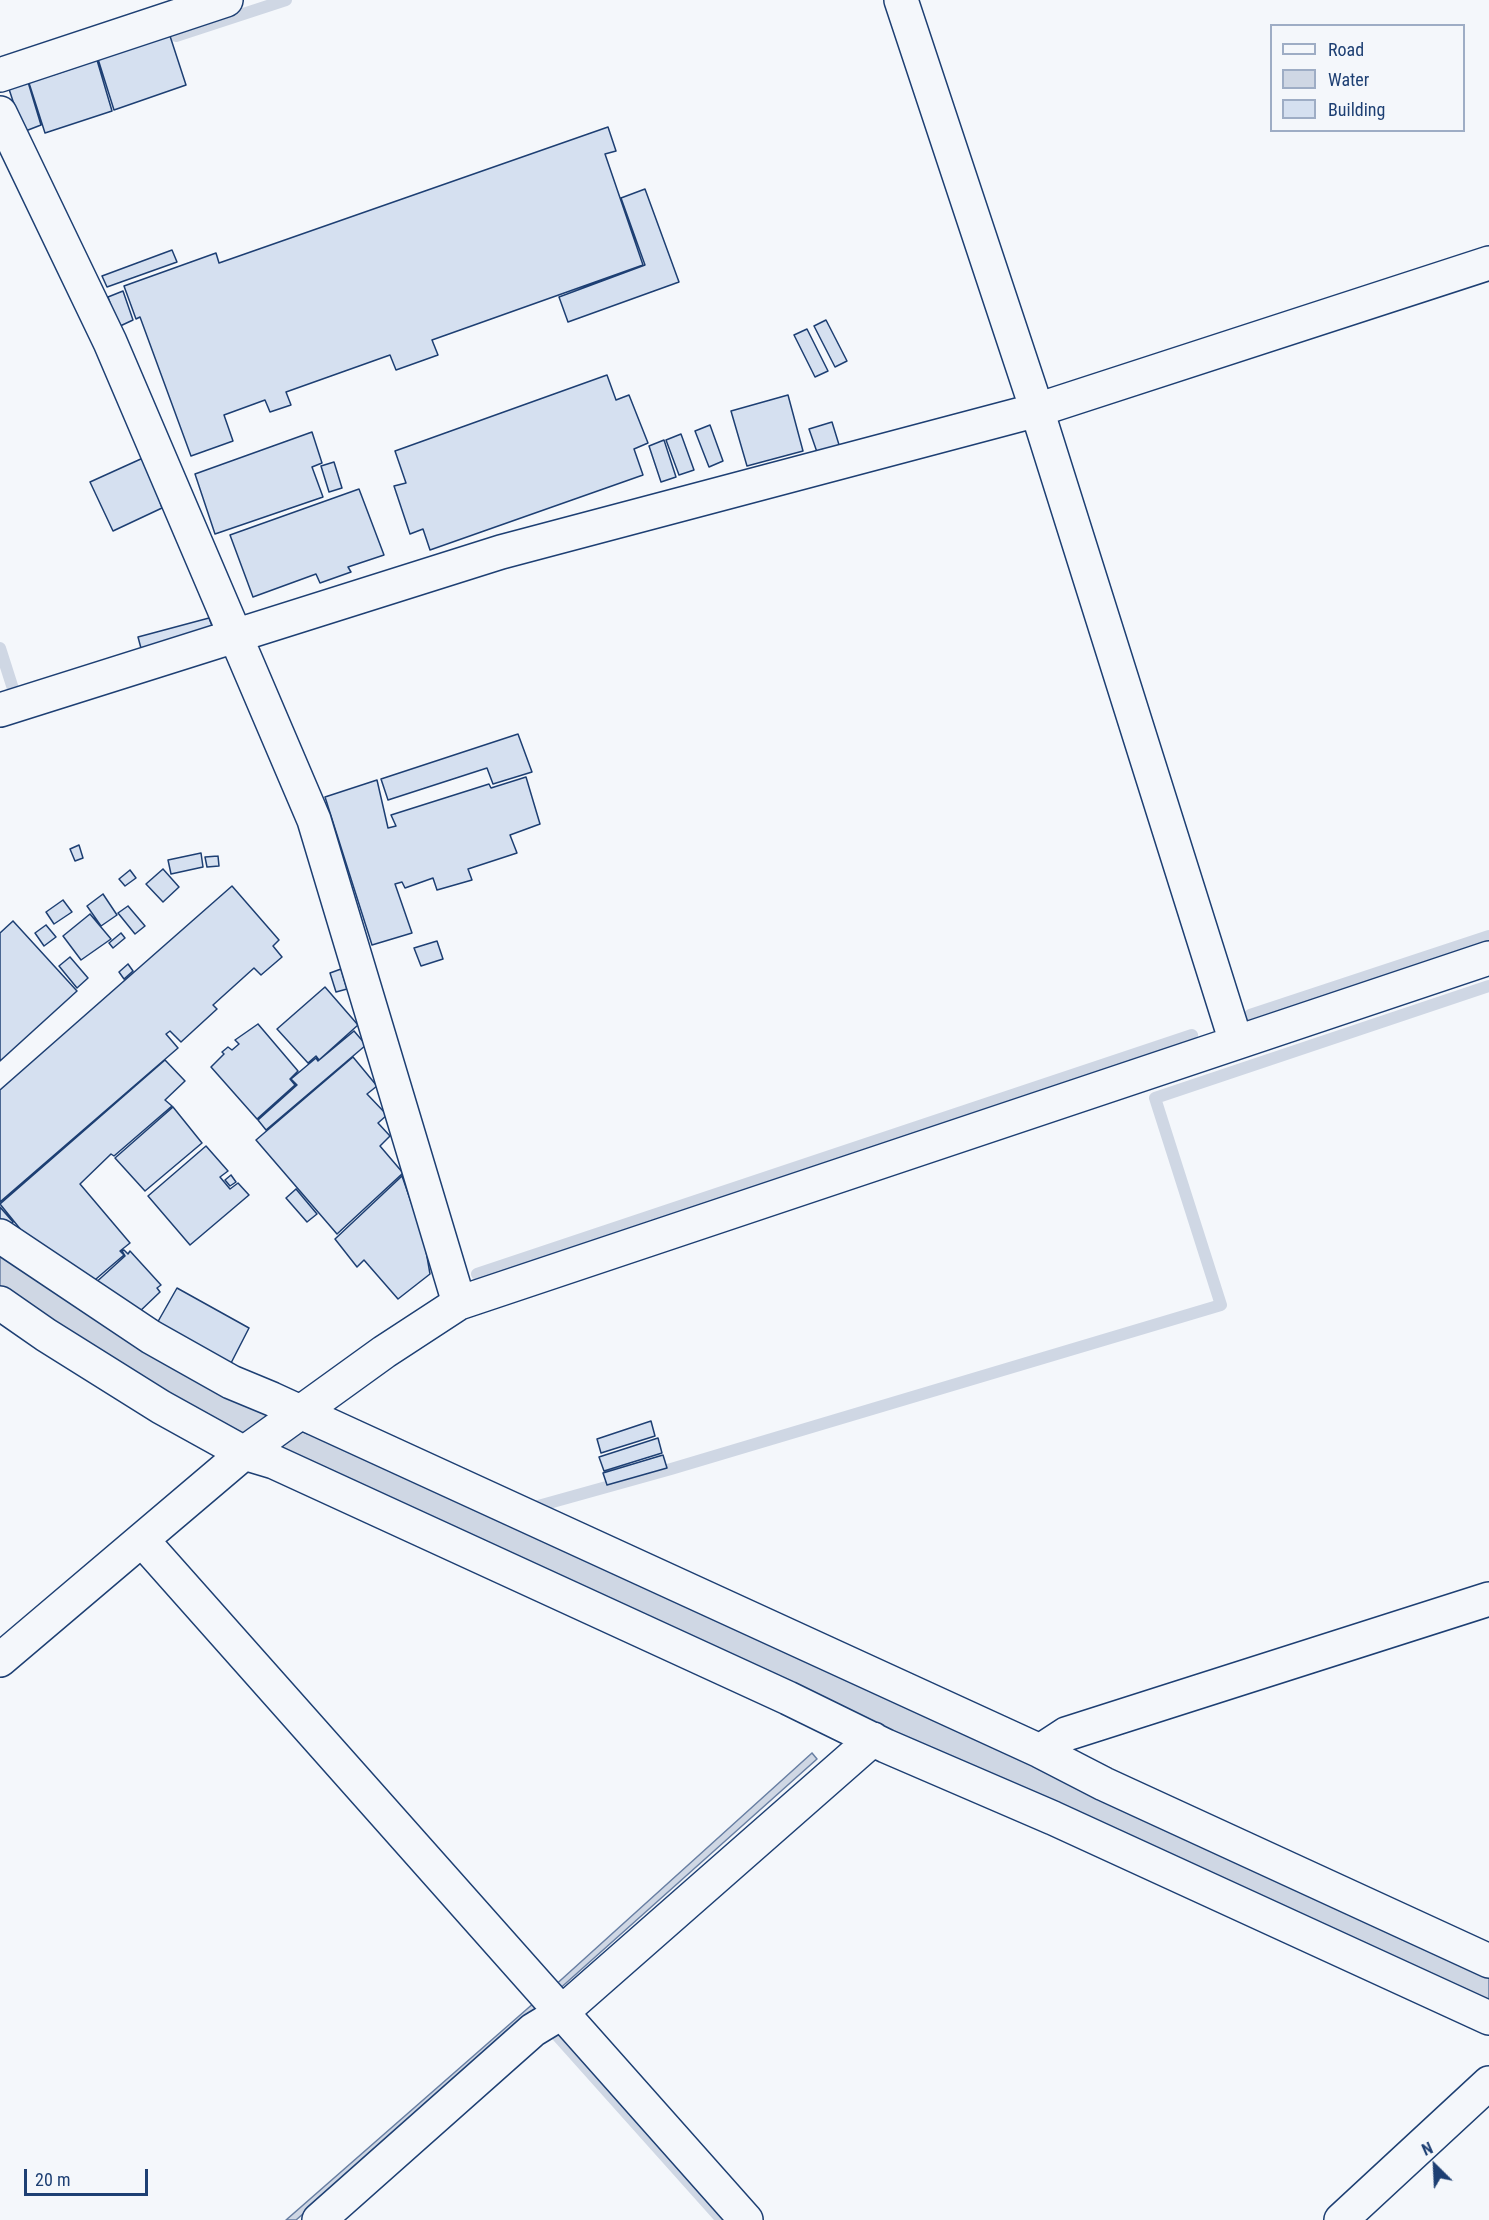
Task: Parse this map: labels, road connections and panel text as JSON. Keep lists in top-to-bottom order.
{
  "legend": ["Road", "Water", "Building"],
  "scale_bar": "20 m",
  "north": "top left"
}
